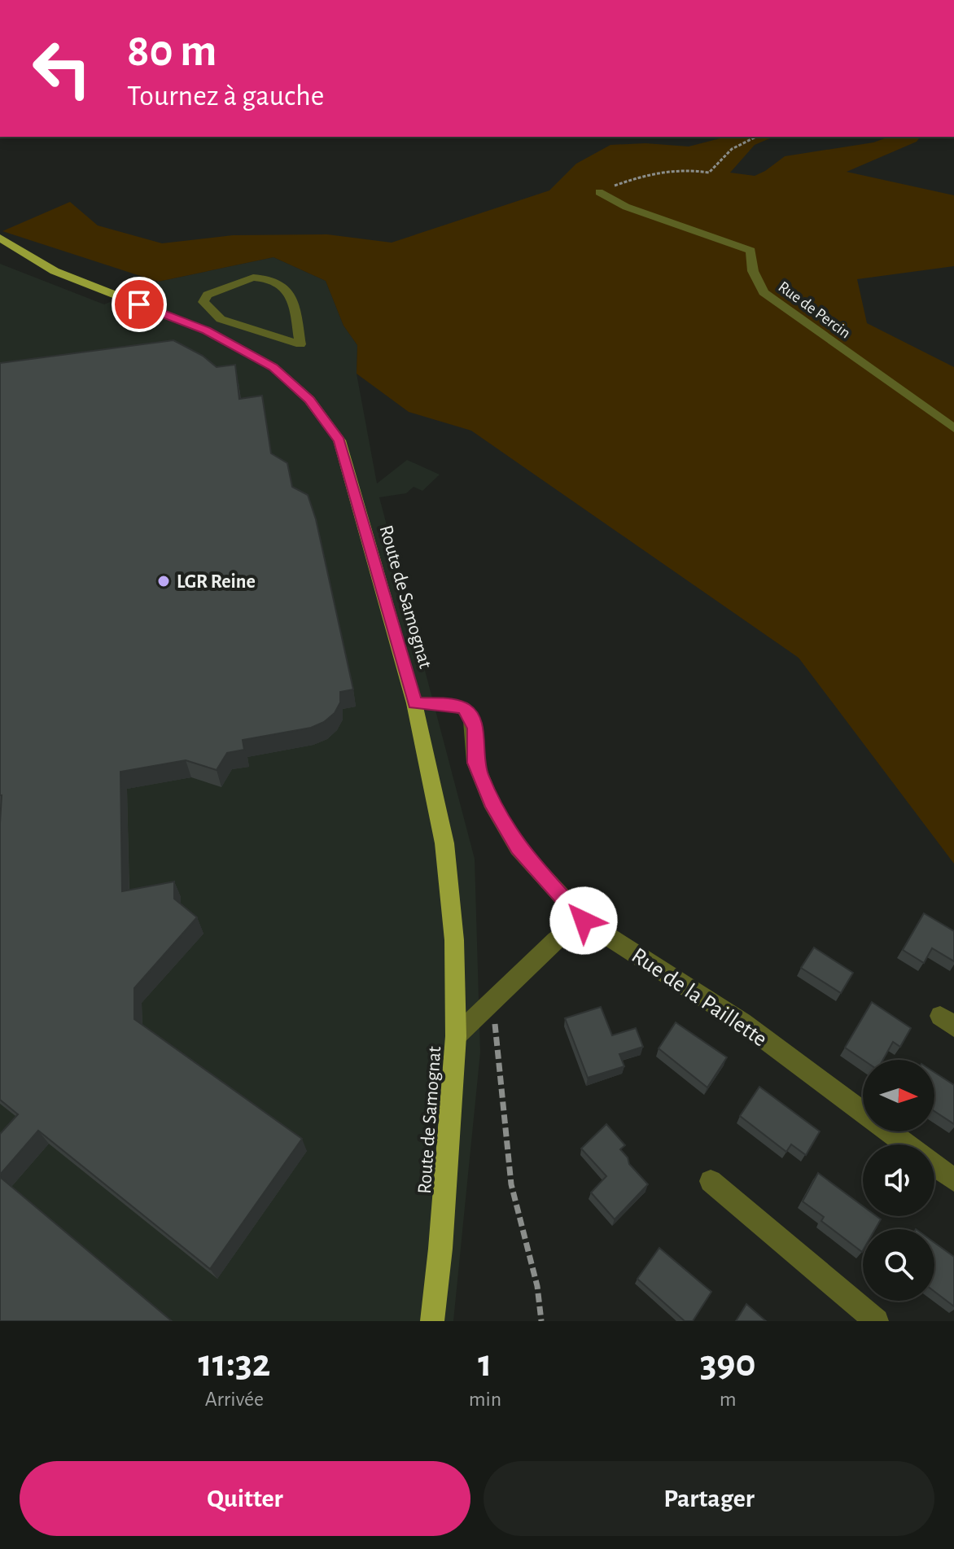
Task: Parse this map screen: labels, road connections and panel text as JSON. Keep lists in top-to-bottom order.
{
  "streets": {
    "main road": ["Route de Samognat"],
    "street": ["Rue de Percin", "Rue de la Paillette"]
  },
  "crossings": [
    ["Route de Samognat", "Rue de la Paillette"]
  ],
  "places": ["LGR Reine"],
  "north": "right",
  "page": {
    "turn": ["80 m", "Tournez à gauche"],
    "eta": [
      "11:32",
      "Arrivée",
      "1",
      "min",
      "390",
      "m"
    ],
    "buttons": ["Quitter", "Partager"]
  }
}
